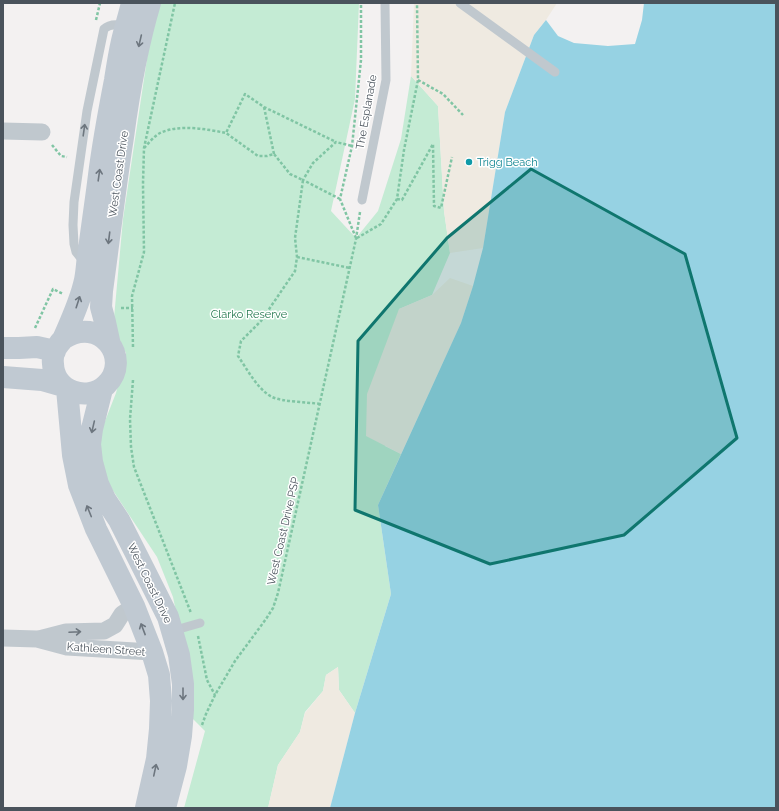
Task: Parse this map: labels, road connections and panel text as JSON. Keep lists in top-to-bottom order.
{
  "streets": {
    "main road": ["West Coast Drive"],
    "street": ["Kathleen Street"],
    "lane": ["The Esplanade"],
    "path": ["West Coast Drive PSP"]
  },
  "crossings": [
    ["The Esplanade", "West Coast Drive PSP"]
  ],
  "parks": ["Clarko Reserve"],
  "places": ["Trigg Beach"]
}
